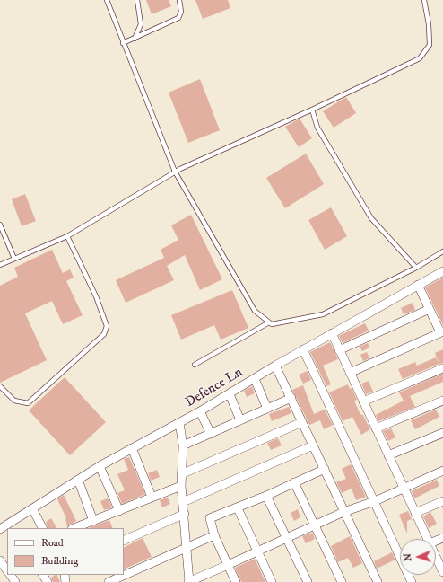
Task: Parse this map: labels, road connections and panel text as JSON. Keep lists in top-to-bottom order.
{
  "streets": {
    "street": ["Defence Ln"]
  },
  "legend": ["Road", "Building"],
  "north": "left"
}
